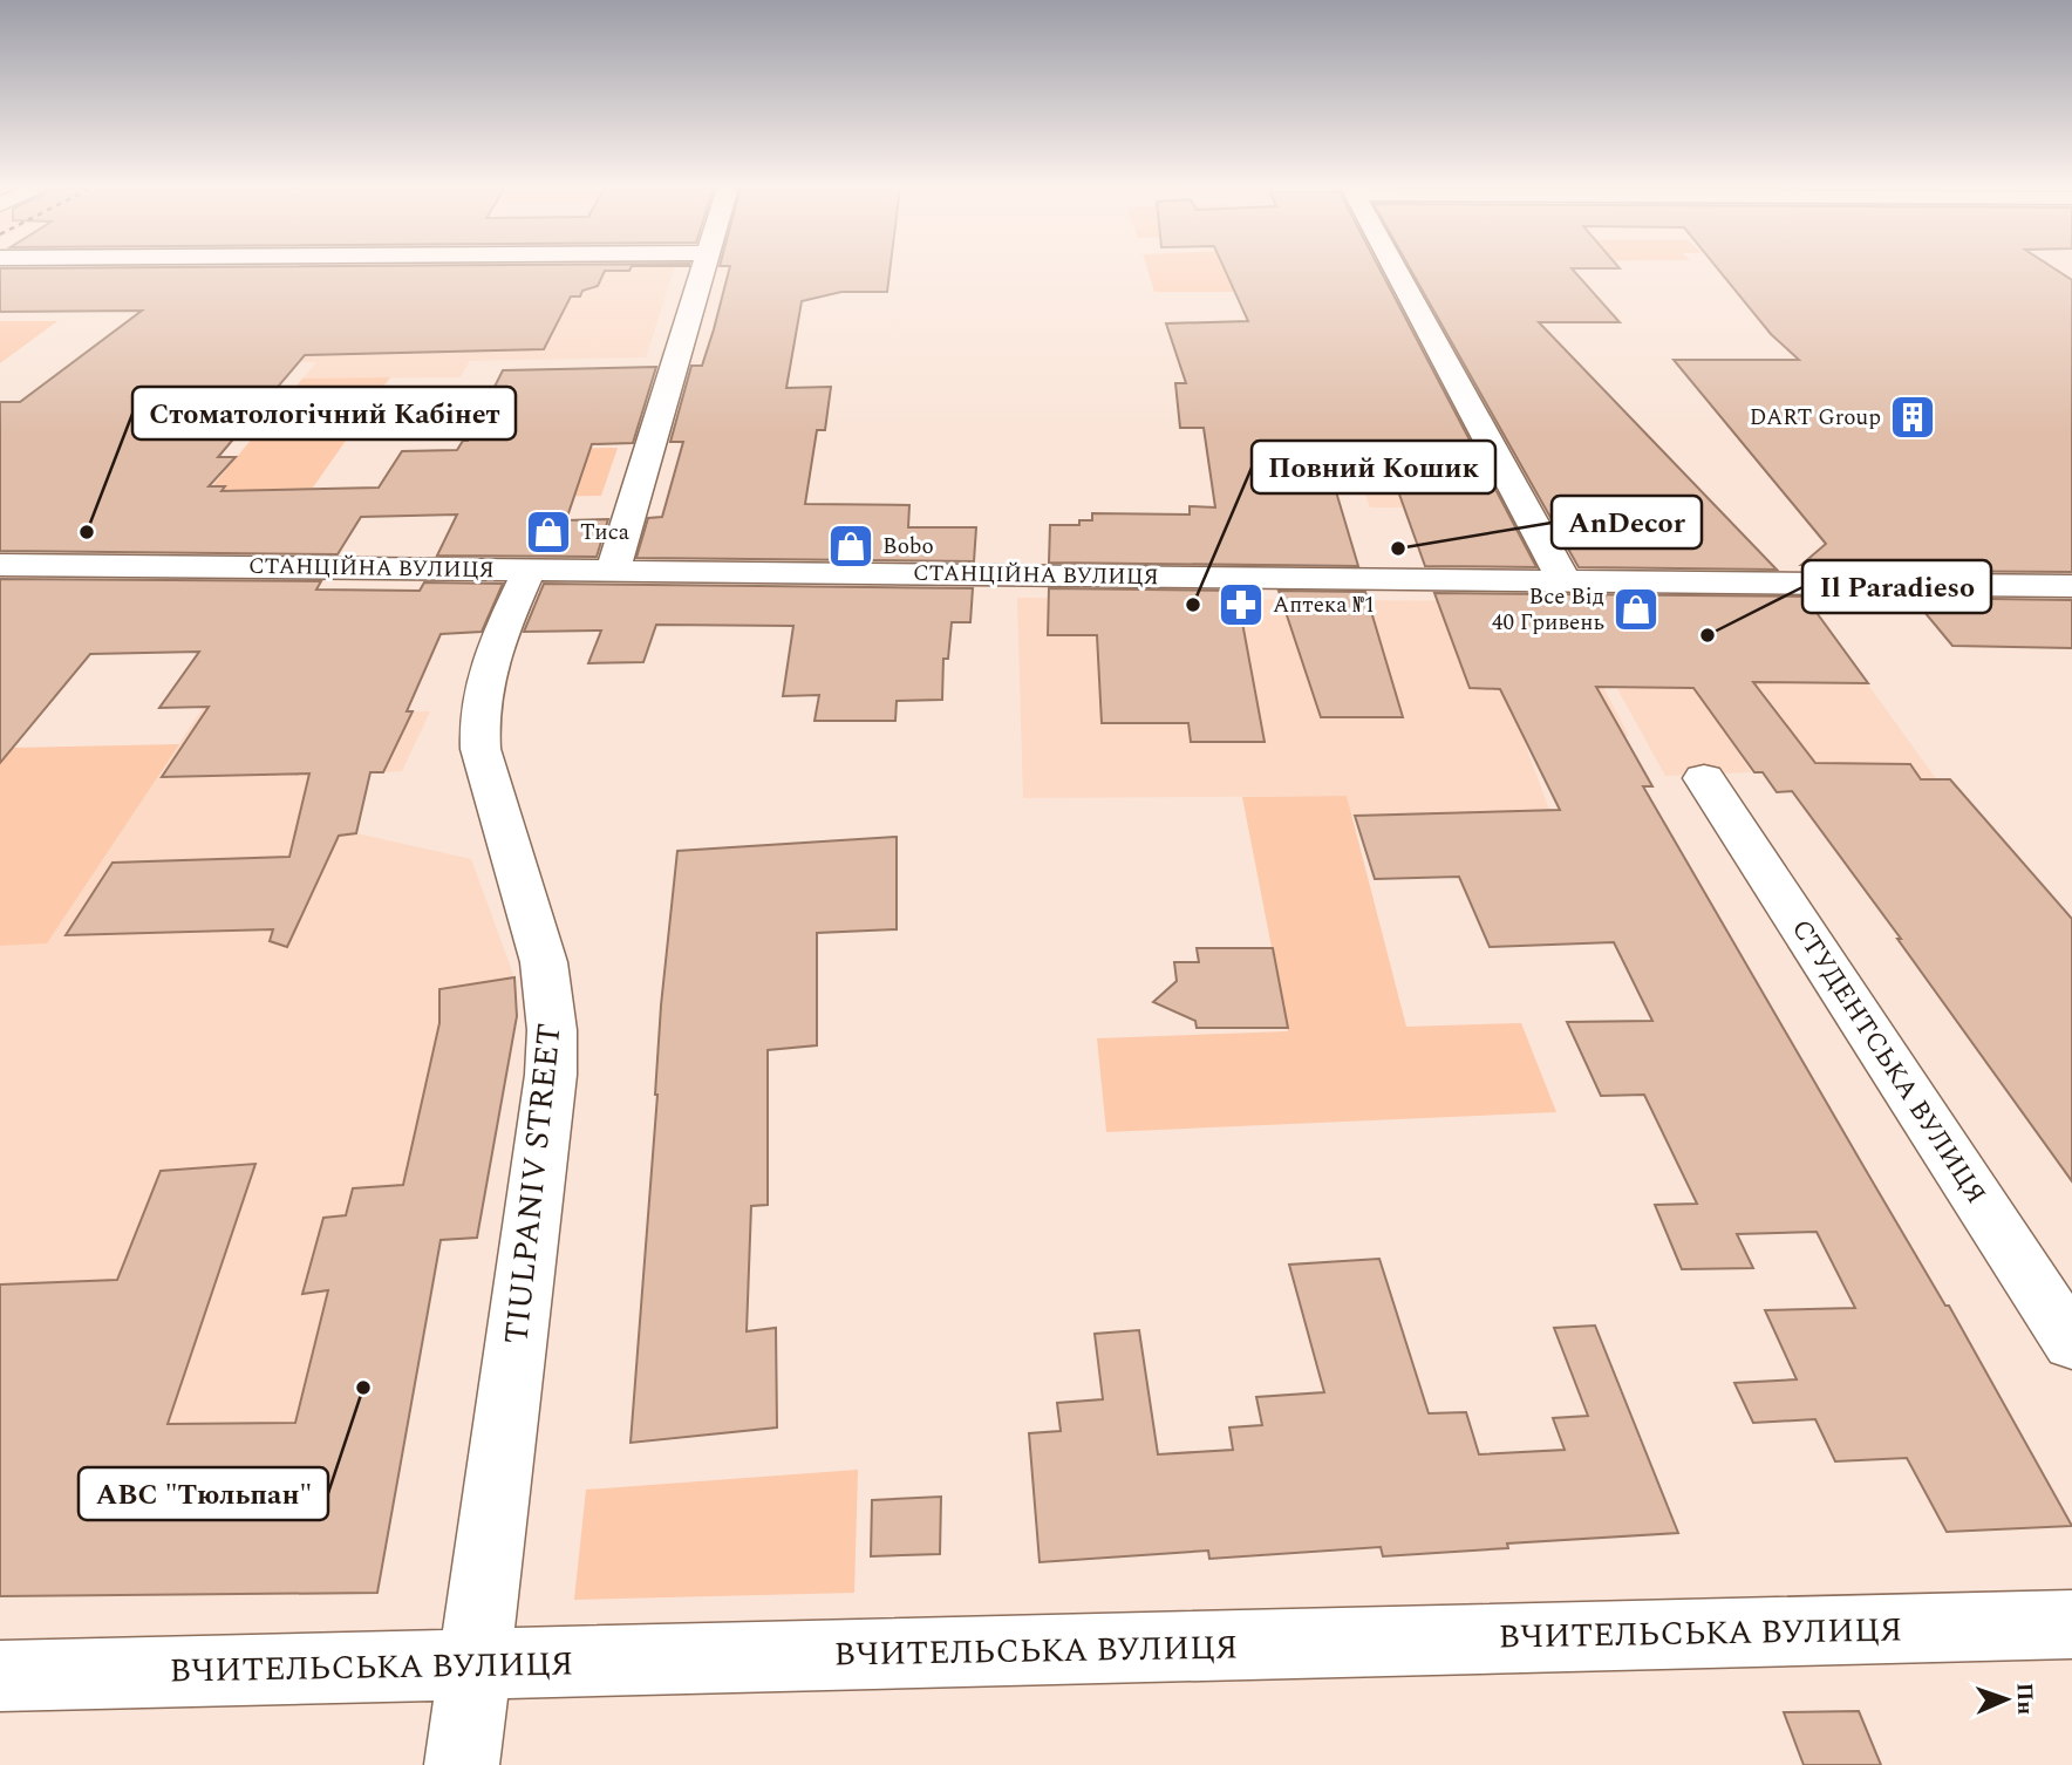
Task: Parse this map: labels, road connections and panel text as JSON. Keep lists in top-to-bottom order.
{
  "streets": {
    "street": [
      "СТАНЦІЙНА ВУЛИЦЯ",
      "СТУДЕНТСЬКА ВУЛИЦЯ",
      "TIULPANIV STREET",
      "ВЧИТЕЛЬСЬКА ВУЛИЦЯ"
    ]
  },
  "crossings": [
    ["СТАНЦІЙНА ВУЛИЦЯ", "TIULPANIV STREET"],
    ["TIULPANIV STREET", "ВЧИТЕЛЬСЬКА ВУЛИЦЯ"]
  ],
  "places": {
    "building": ["DART Group"],
    "other": [
      "Стоматологічний Кабінет",
      "AnDecor",
      "Повний Кошик",
      "Il Paradieso",
      "ABC \"Тюльпан\""
    ],
    "shop": ["Тиса", "Bobo", "Все Від 40 Гривень"],
    "pharmacy": ["Аптека №1"]
  },
  "north": "right"
}
